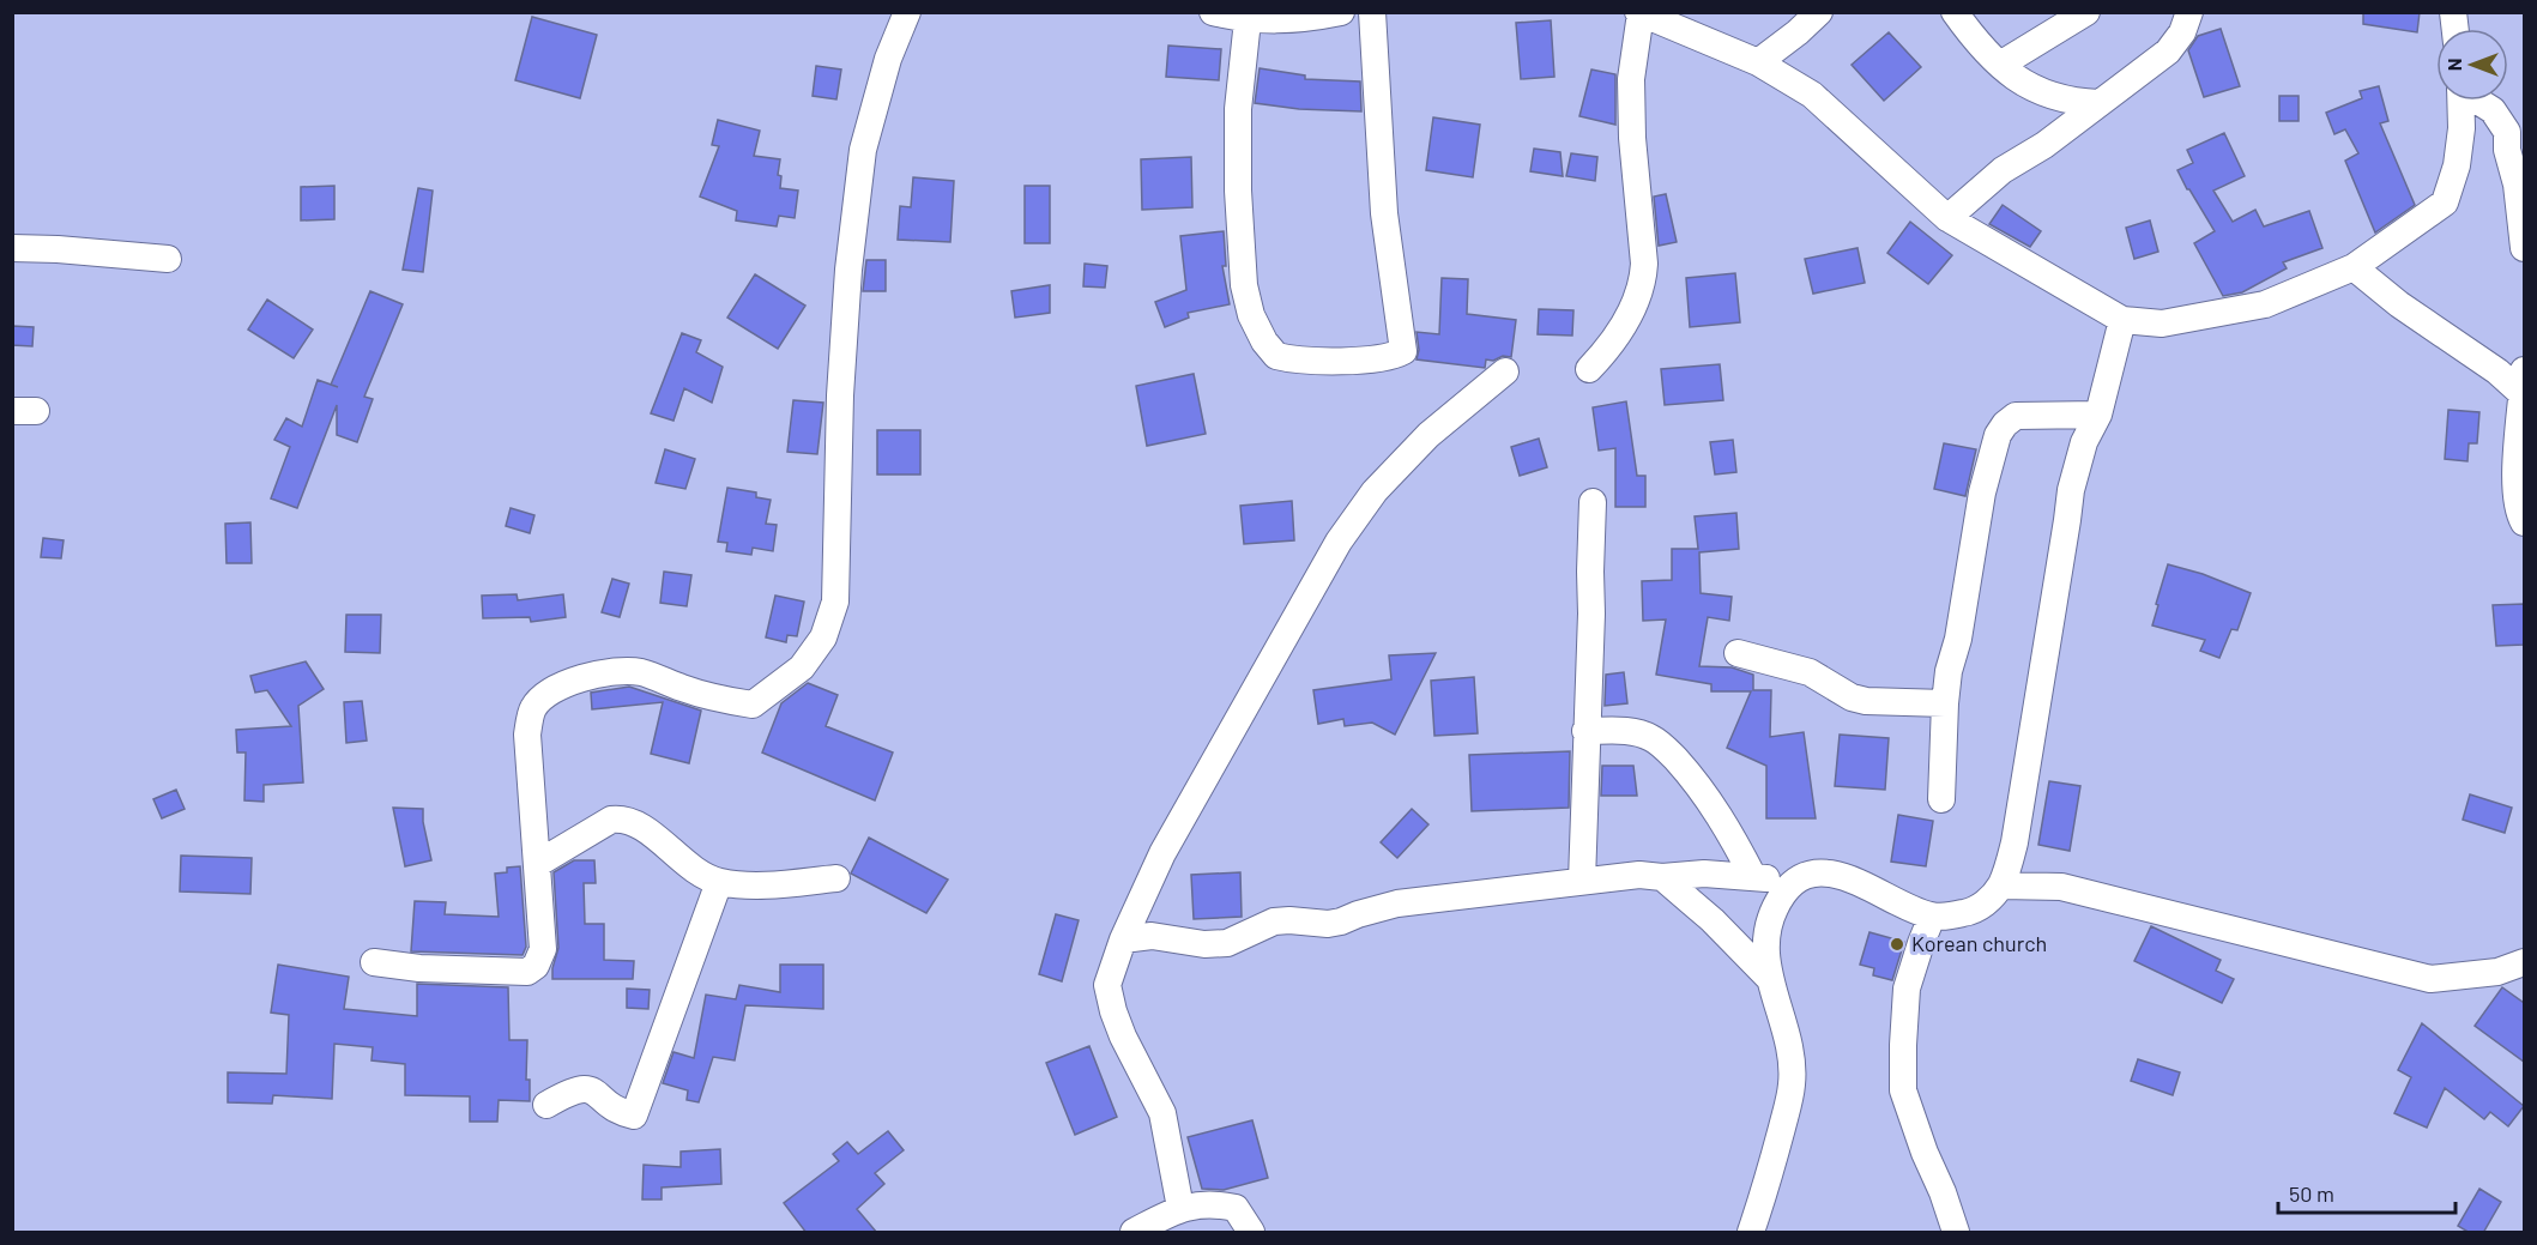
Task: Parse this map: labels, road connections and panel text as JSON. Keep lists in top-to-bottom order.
{
  "places": ["Korean church"],
  "scale_bar": "50 m",
  "north": "left"
}
